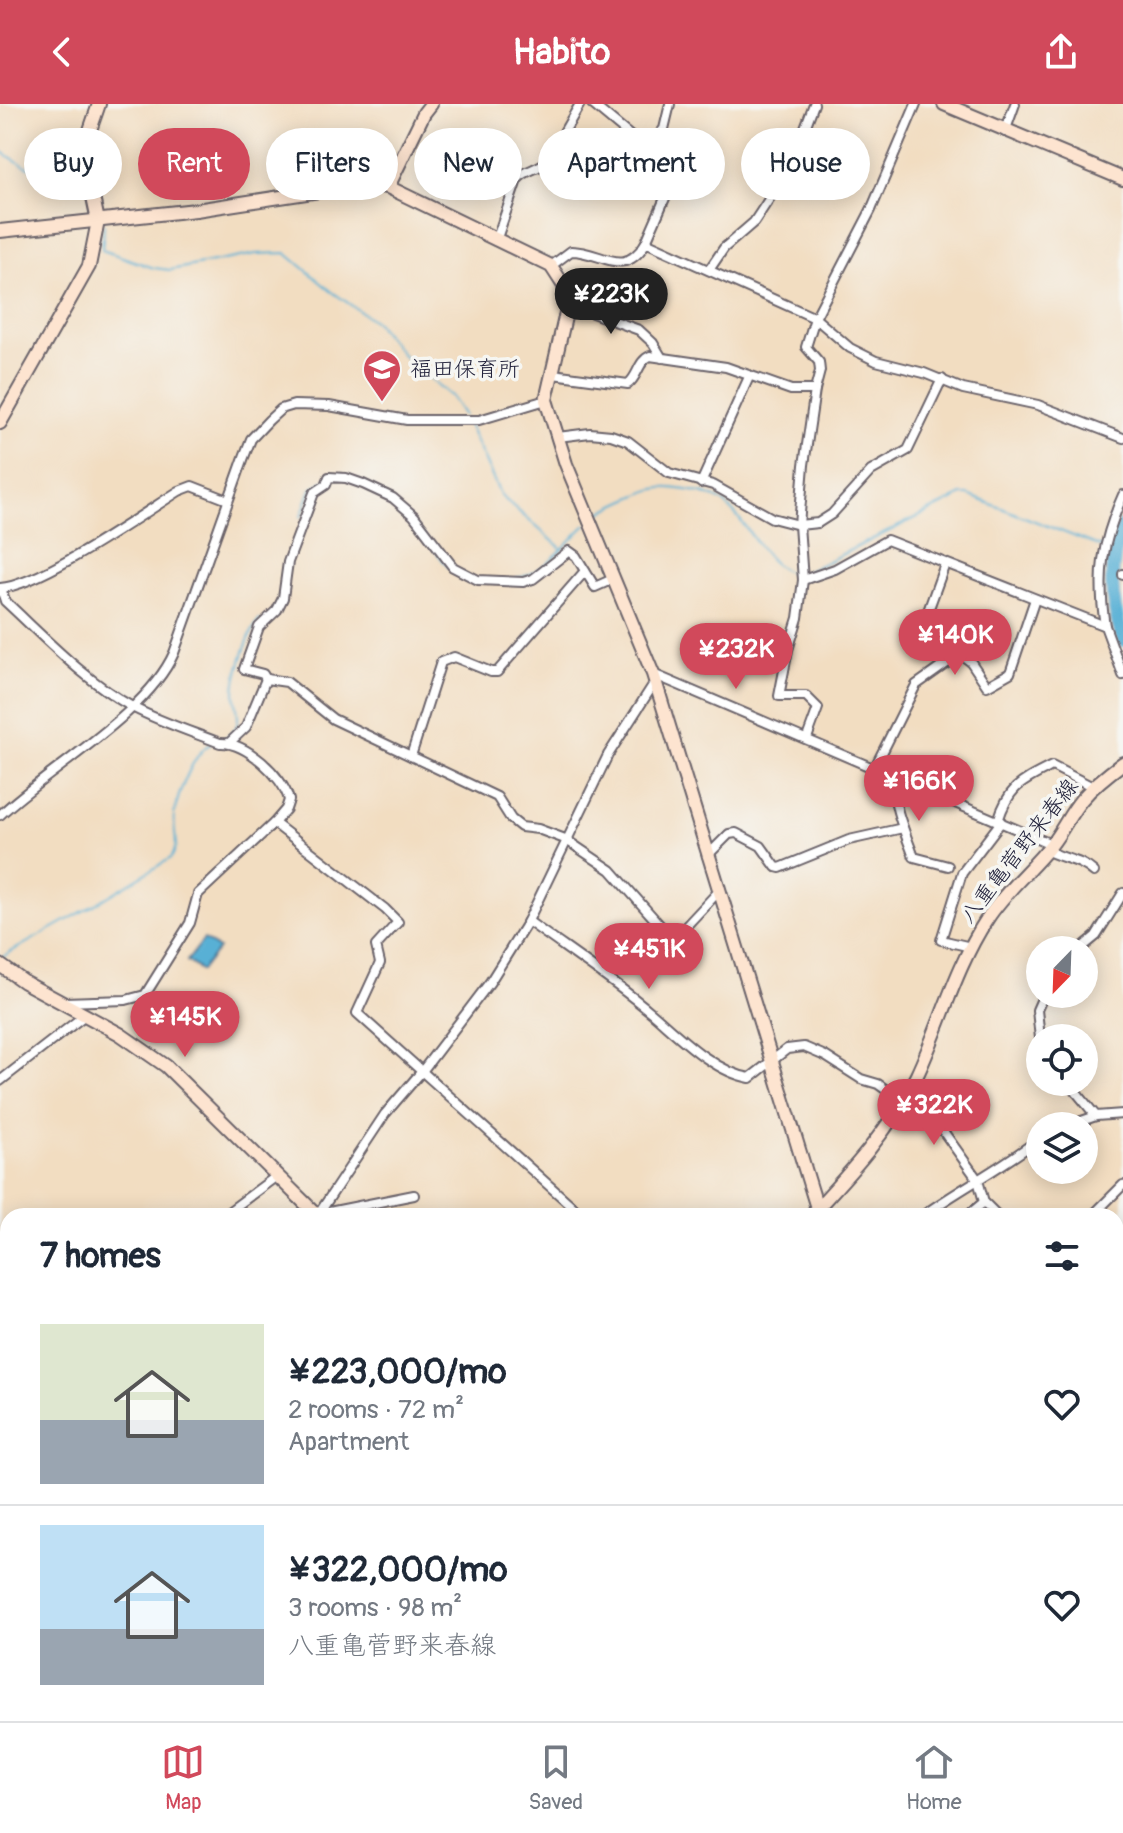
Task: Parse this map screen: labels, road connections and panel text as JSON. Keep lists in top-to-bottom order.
{
  "streets": {
    "street": ["八重亀菅野来春線"]
  },
  "places": {
    "school or university": ["福田保育所"]
  },
  "north": "bottom left",
  "page": {
    "header": "Habito",
    "chip": [
      "Buy",
      "Rent",
      "Filters",
      "New",
      "Apartment",
      "House"
    ],
    "price": [
      "¥223K",
      "¥140K",
      "¥232K",
      "¥166K",
      "¥451K",
      "¥145K",
      "¥322K"
    ],
    "heading": "7 homes",
    "list": [
      {
        "name": "¥223,000/mo",
        "note": "2 rooms · 72 m² · Apartment"
      },
      {
        "name": "¥322,000/mo",
        "note": "3 rooms · 98 m² · 八重亀菅野来春線"
      }
    ],
    "tabs": ["Map", "Saved", "Home"]
  }
}
